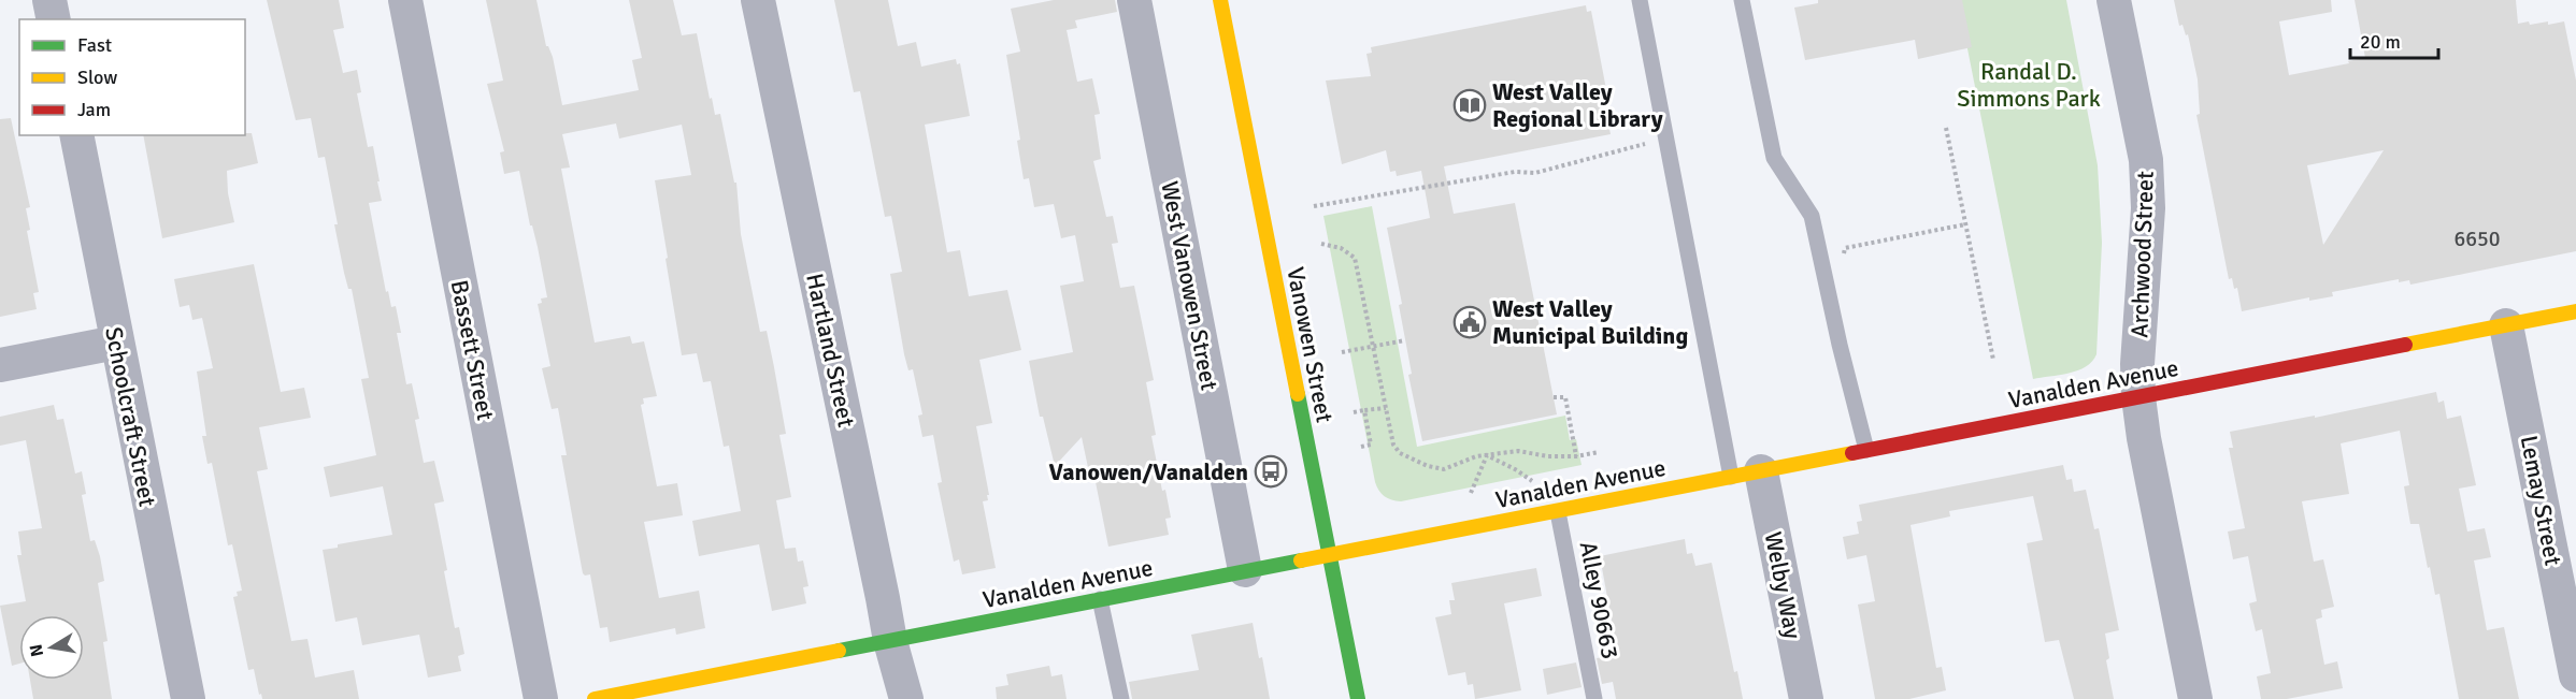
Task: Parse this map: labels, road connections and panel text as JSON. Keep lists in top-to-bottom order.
{
  "streets": {
    "street": [
      "Archwood Street",
      "West Vanowen Street",
      "Vanowen Street",
      "Bassett Street",
      "Hartland Street",
      "Vanalden Avenue",
      "Schoolcraft Street",
      "Lemay Street",
      "Welby Way"
    ],
    "lane": ["Alley 90663"]
  },
  "crossings": [
    ["Archwood Street", "Vanalden Avenue"],
    ["West Vanowen Street", "Vanalden Avenue"],
    ["Vanowen Street", "Vanalden Avenue"],
    ["Hartland Street", "Vanalden Avenue"],
    ["Vanalden Avenue", "Lemay Street"],
    ["Vanalden Avenue", "Welby Way"],
    ["Vanalden Avenue", "Alley 90663"]
  ],
  "parks": ["Randal D. Simmons Park"],
  "places": {
    "library": ["West Valley Regional Library"],
    "public building": ["West Valley Municipal Building"],
    "bus stop": ["Vanowen/Vanalden"]
  },
  "house_numbers": ["6650"],
  "legend": ["Fast", "Slow", "Jam"],
  "scale_bar": "20 m",
  "north": "left"
}
